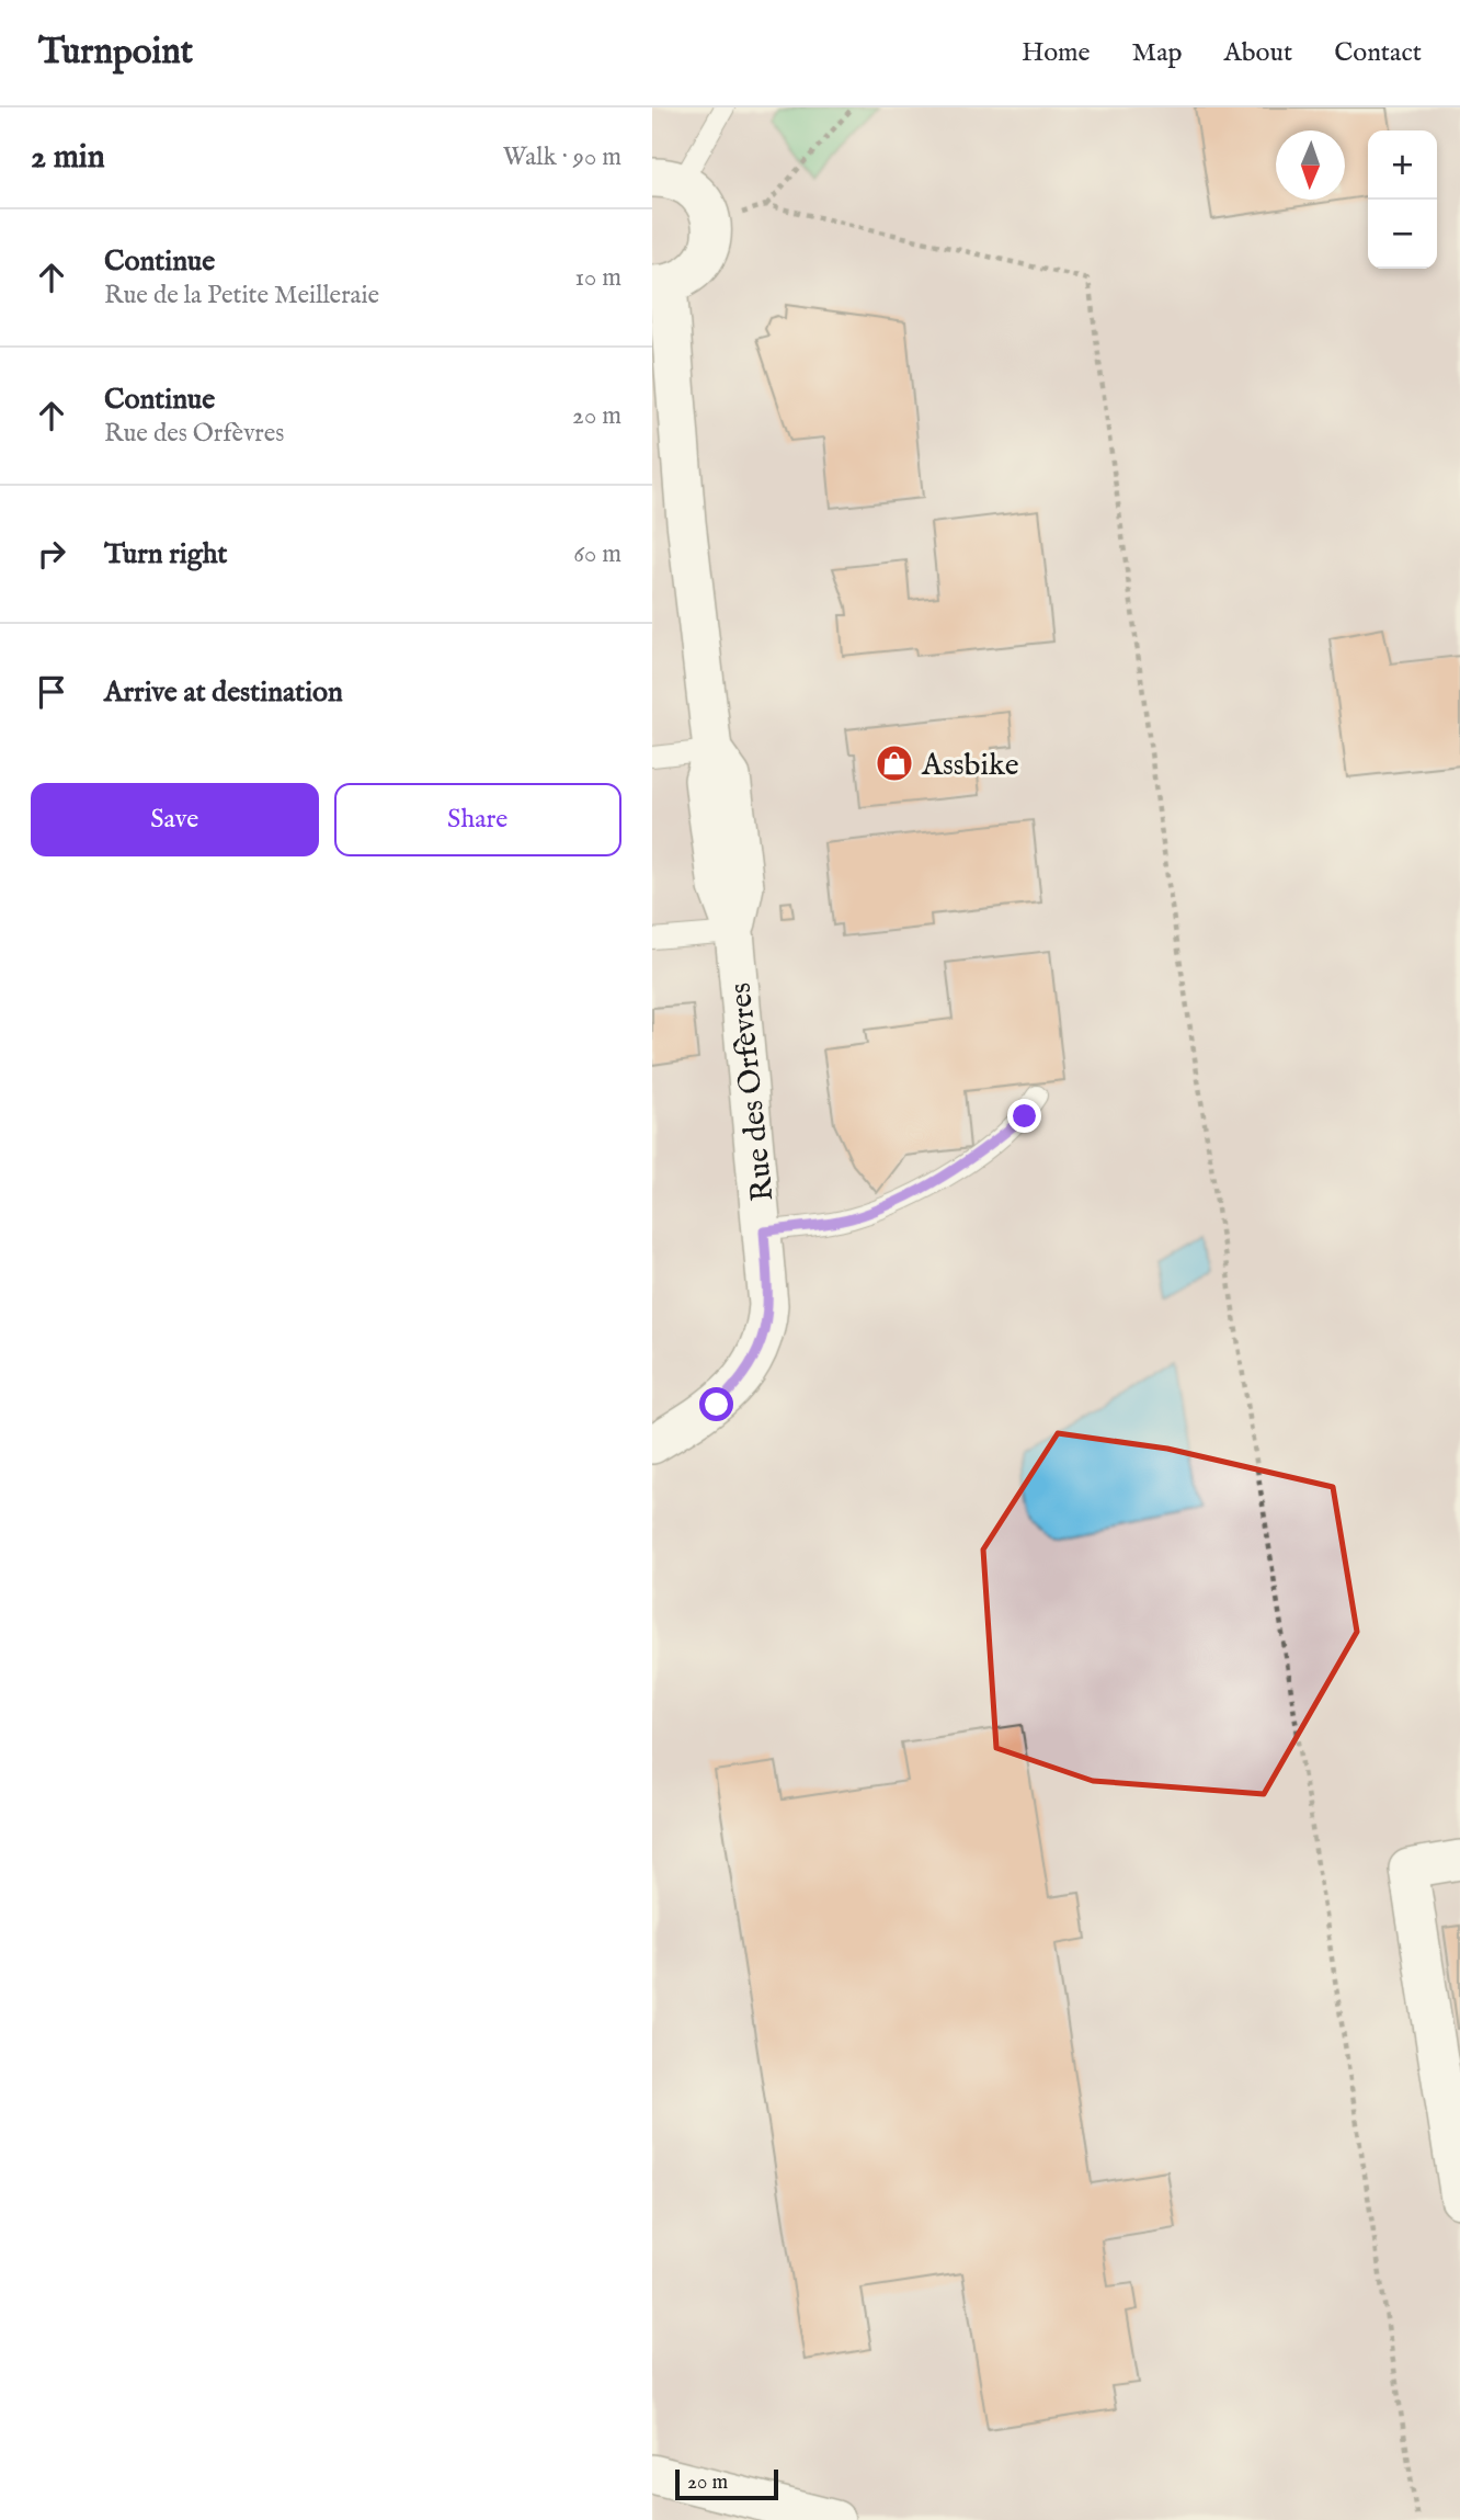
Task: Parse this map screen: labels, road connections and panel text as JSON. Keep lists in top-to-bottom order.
{
  "streets": {
    "street": ["Rue des Orfèvres"]
  },
  "places": {
    "shop": ["Assbike"]
  },
  "scale_bar": "20 m",
  "north": "bottom",
  "page": {
    "header": "Turnpoint",
    "nav": [
      "Home",
      "Map",
      "About",
      "Contact"
    ],
    "heading": ["2 min", "Walk · 90 m"],
    "map_buttons": ["+", "−"],
    "list": [
      ["Continue", "Rue de la Petite Meilleraie", "10 m"],
      ["Continue", "Rue des Orfèvres", "20 m"],
      ["Turn right", "60 m"],
      "Arrive at destination"
    ],
    "buttons": ["Save", "Share"],
    "scale": "20 m"
  }
}
